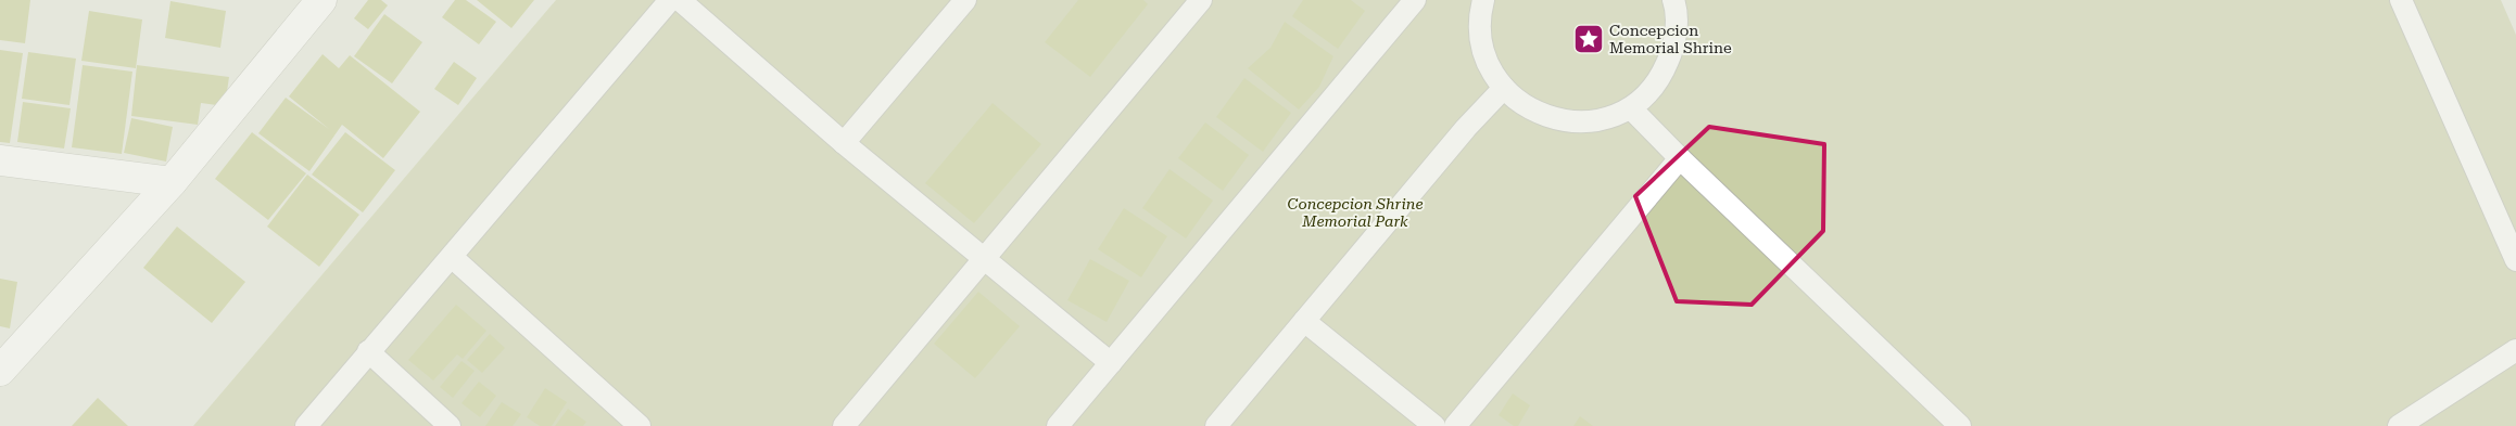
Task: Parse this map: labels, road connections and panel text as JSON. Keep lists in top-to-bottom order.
{
  "parks": ["Concepcion Shrine Memorial Park"],
  "places": {
    "place": ["Concepcion Memorial Shrine"]
  }
}
